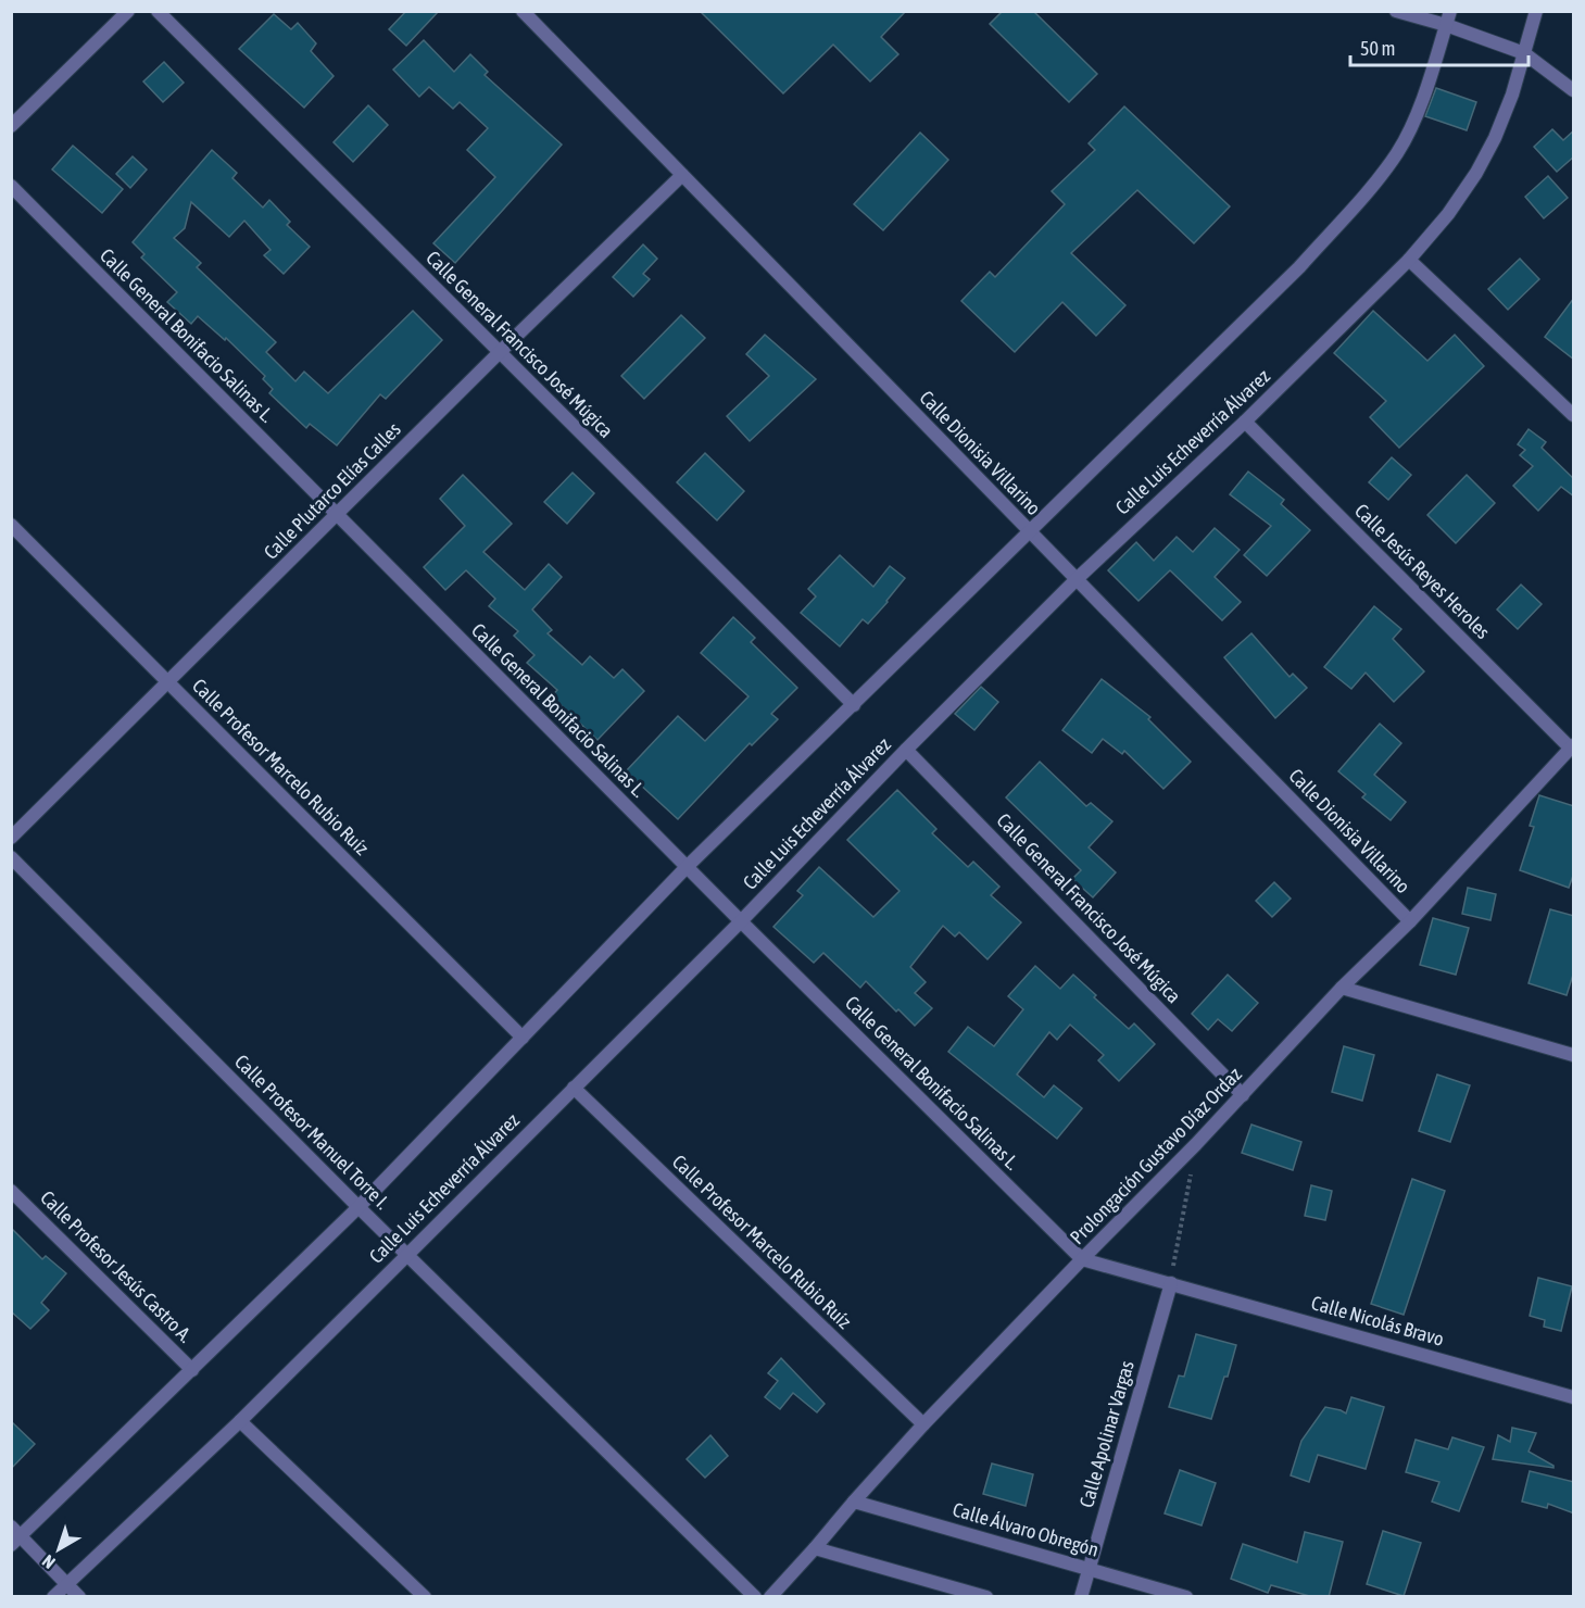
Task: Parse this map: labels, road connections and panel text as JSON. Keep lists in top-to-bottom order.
{
  "streets": {
    "street": [
      "Calle General Bonifacio Salinas L.",
      "Calle General Francisco José Múgica",
      "Calle Luis Echeverría Álvarez",
      "Calle Dionisia Villarino",
      "Calle Plutarco Elías Calles",
      "Calle Jesús Reyes Heroles",
      "Calle Profesor Marcelo Rubio Ruíz",
      "Calle Profesor Manuel Torre I.",
      "Prolongación Gustavo Díaz Ordaz",
      "Calle Profesor Jesús Castro A.",
      "Calle Nicolás Bravo",
      "Calle Apolinar Vargas",
      "Calle Álvaro Obregón"
    ]
  },
  "crossings": [
    ["Calle General Bonifacio Salinas L.", "Calle Luis Echeverría Álvarez"],
    ["Calle General Bonifacio Salinas L.", "Calle Plutarco Elías Calles"],
    ["Calle General Bonifacio Salinas L.", "Prolongación Gustavo Díaz Ordaz"],
    ["Calle General Bonifacio Salinas L.", "Calle Nicolás Bravo"],
    ["Calle General Francisco José Múgica", "Calle Luis Echeverría Álvarez"],
    ["Calle General Francisco José Múgica", "Calle Plutarco Elías Calles"],
    ["Calle General Francisco José Múgica", "Prolongación Gustavo Díaz Ordaz"],
    ["Calle Luis Echeverría Álvarez", "Calle Dionisia Villarino"],
    ["Calle Luis Echeverría Álvarez", "Calle Jesús Reyes Heroles"],
    ["Calle Luis Echeverría Álvarez", "Calle Profesor Marcelo Rubio Ruíz"],
    ["Calle Luis Echeverría Álvarez", "Calle Profesor Manuel Torre I."],
    ["Calle Dionisia Villarino", "Calle Plutarco Elías Calles"],
    ["Calle Dionisia Villarino", "Prolongación Gustavo Díaz Ordaz"],
    ["Calle Plutarco Elías Calles", "Calle Profesor Marcelo Rubio Ruíz"],
    ["Calle Jesús Reyes Heroles", "Prolongación Gustavo Díaz Ordaz"],
    ["Calle Profesor Marcelo Rubio Ruíz", "Prolongación Gustavo Díaz Ordaz"],
    ["Prolongación Gustavo Díaz Ordaz", "Calle Nicolás Bravo"],
    ["Prolongación Gustavo Díaz Ordaz", "Calle Álvaro Obregón"],
    ["Calle Nicolás Bravo", "Calle Apolinar Vargas"],
    ["Calle Apolinar Vargas", "Calle Álvaro Obregón"]
  ],
  "scale_bar": "50 m",
  "north": "bottom left"
}
